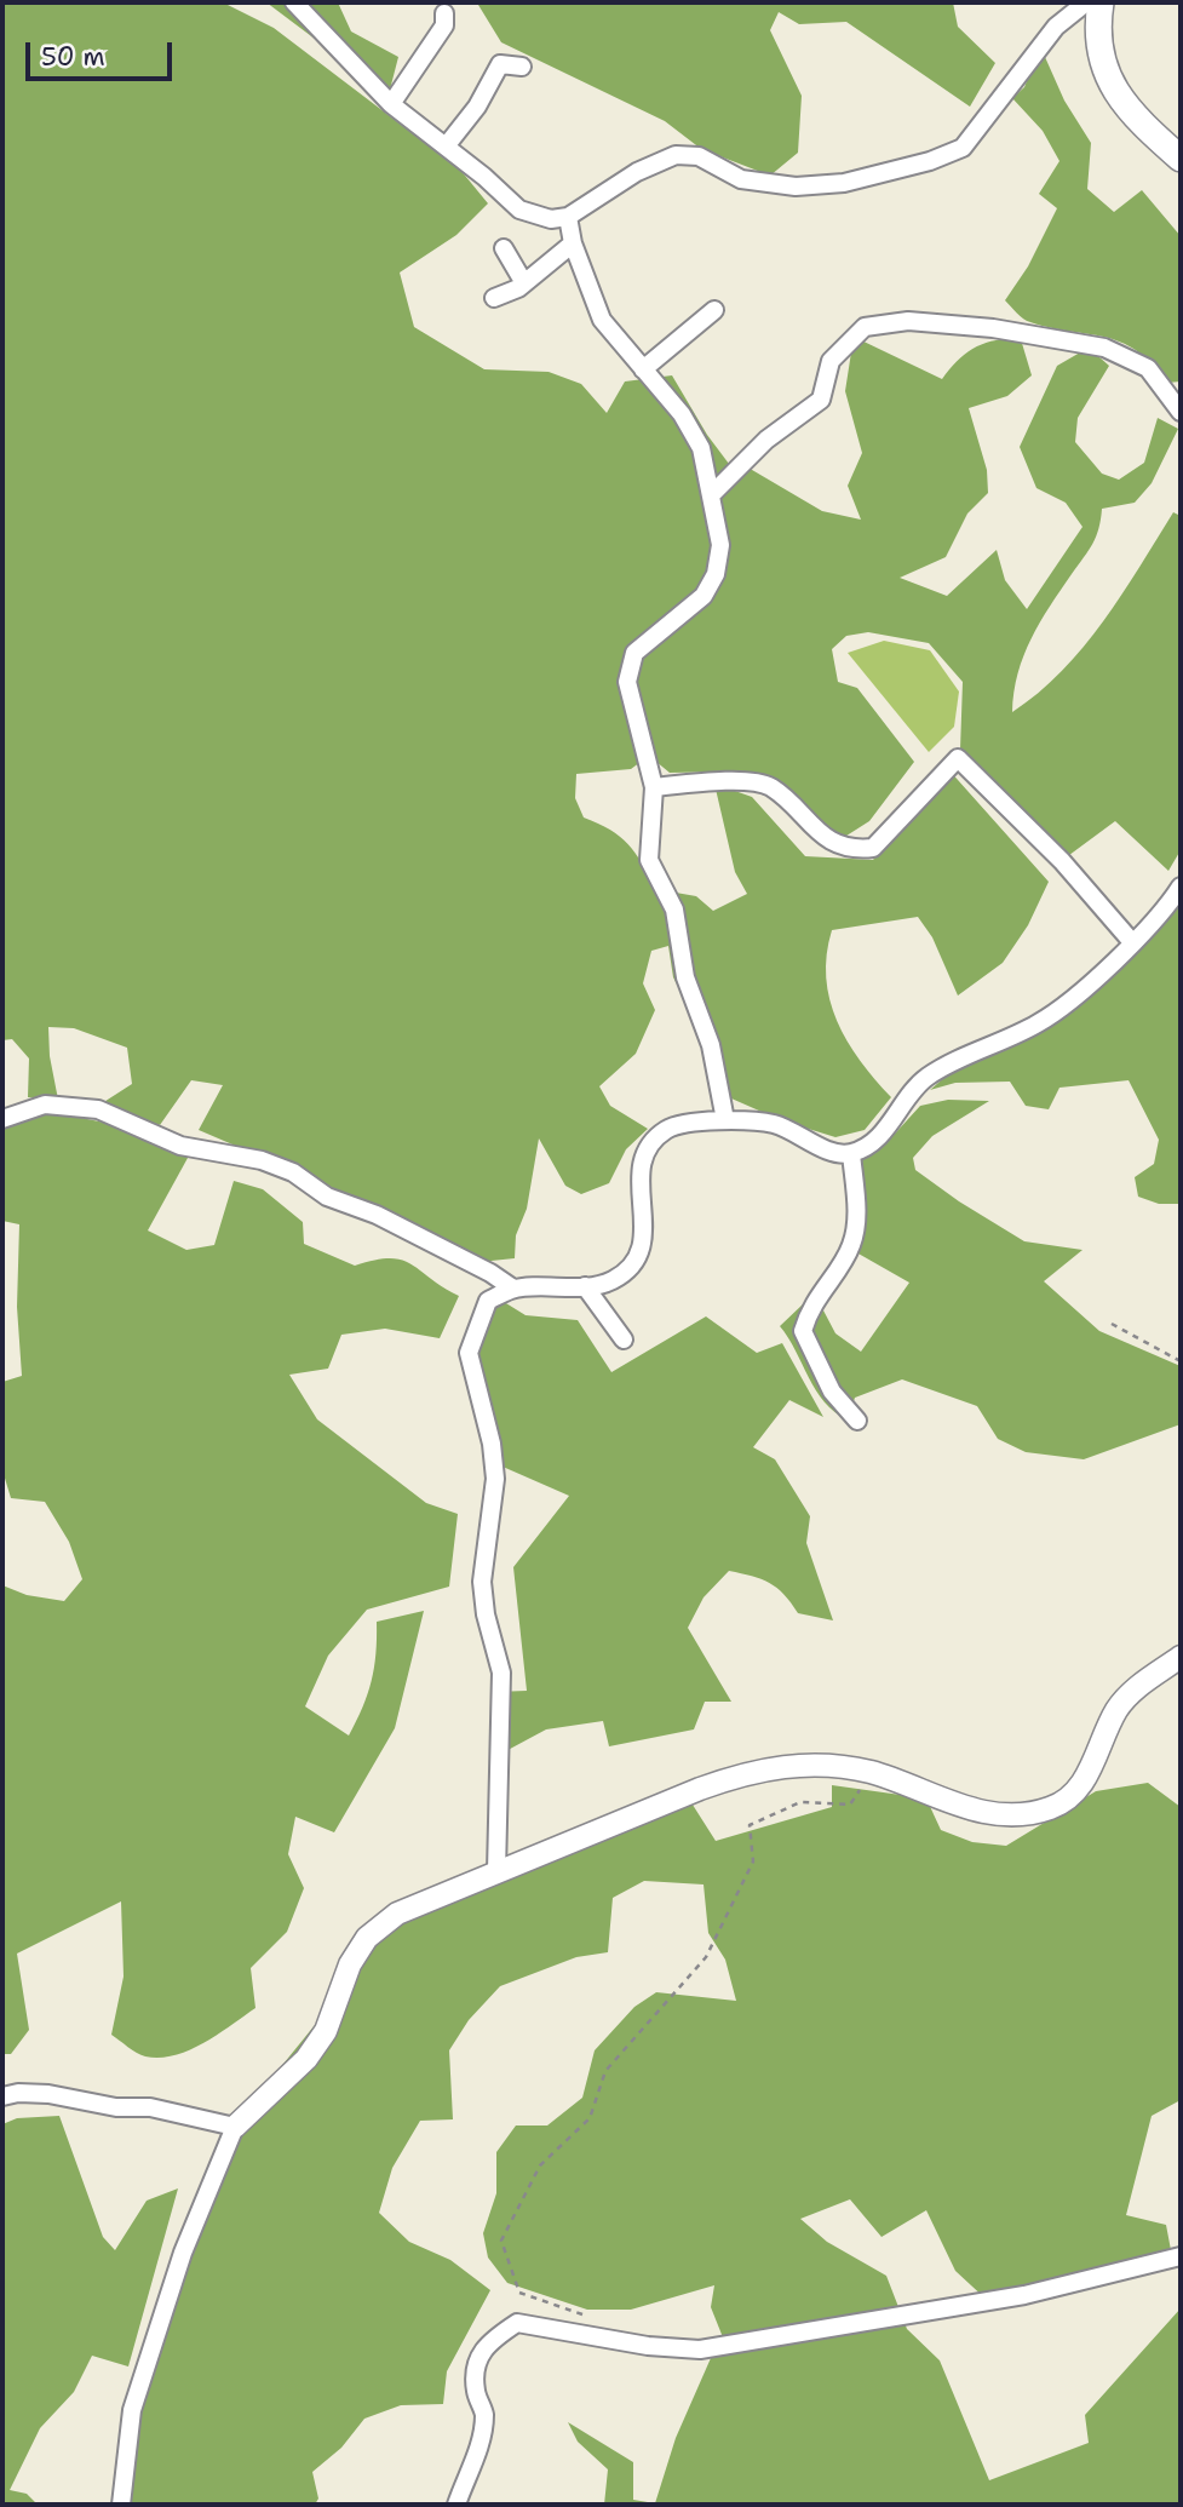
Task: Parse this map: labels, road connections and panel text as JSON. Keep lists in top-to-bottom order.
{
  "scale_bar": "50 m"
}
